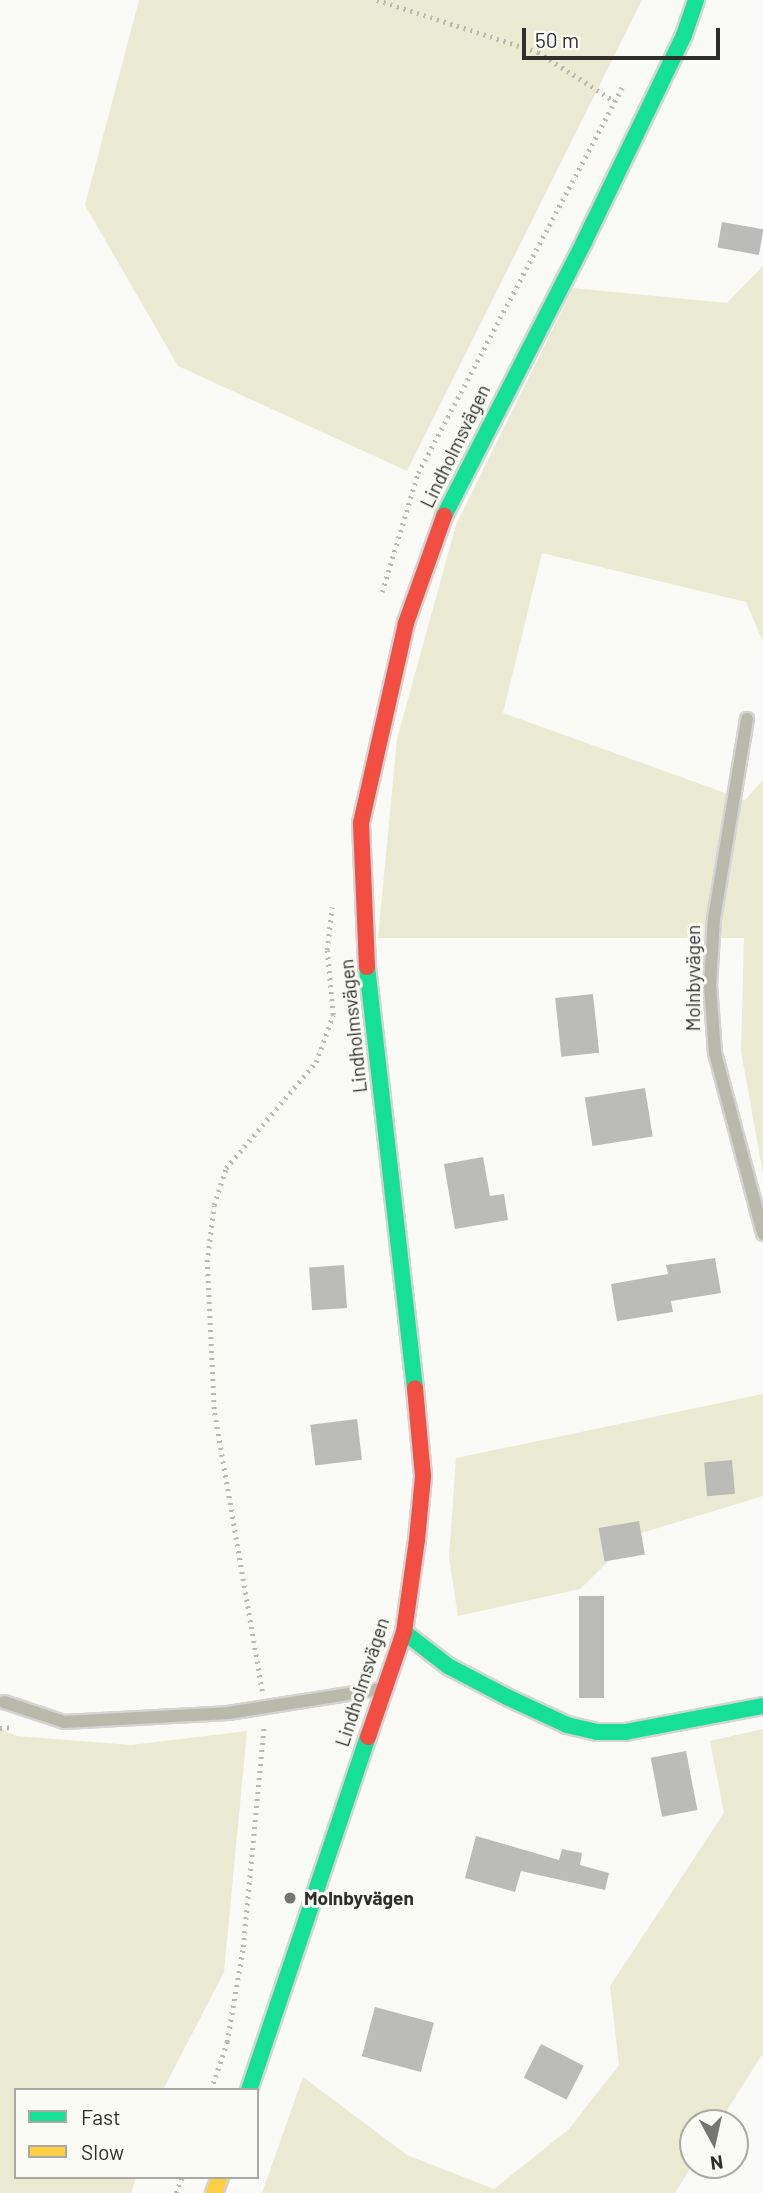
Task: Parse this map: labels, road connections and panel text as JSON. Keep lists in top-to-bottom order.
{
  "streets": {
    "main road": ["Lindholmsvägen"],
    "lane": ["Molnbyvägen"]
  },
  "places": ["Molnbyvägen"],
  "legend": ["Fast", "Slow"],
  "scale_bar": "50 m",
  "north": "bottom"
}
